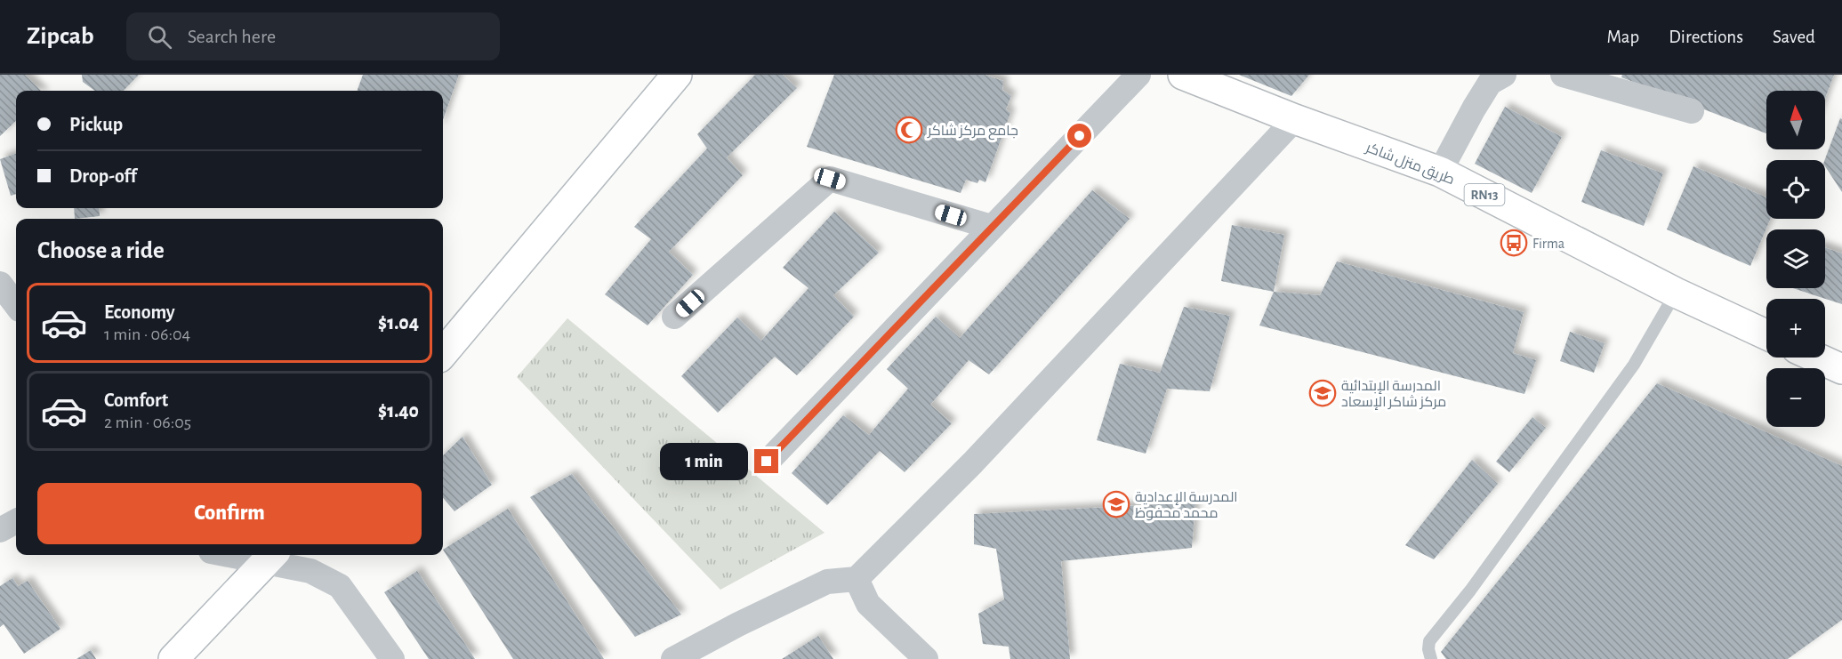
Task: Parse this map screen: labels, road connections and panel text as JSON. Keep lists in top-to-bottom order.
{
  "streets": {
    "main road": ["طريق منزل شاكر", "RN13"]
  },
  "places": {
    "mosque": ["جامع مركز شاكر"],
    "bus stop": ["Firma"],
    "school or university": ["المدرسة الإبتدائية مركز شاكر الإسعاد", "المدرسة الإعدادية محمد محفوظ"]
  },
  "north": "top",
  "page": {
    "header": "Zipcab",
    "search": "Search here",
    "nav": ["Map", "Directions", "Saved"],
    "map_buttons": ["+", "−"],
    "banner": ["Pickup", "Drop-off"],
    "heading": "Choose a ride",
    "list": [
      {
        "name": "Economy",
        "note": "1 min · 06:04",
        "value": "$1.04"
      },
      {
        "name": "Comfort",
        "note": "2 min · 06:05",
        "value": "$1.40"
      }
    ],
    "bubble": "1 min",
    "buttons": "Confirm"
  }
}
